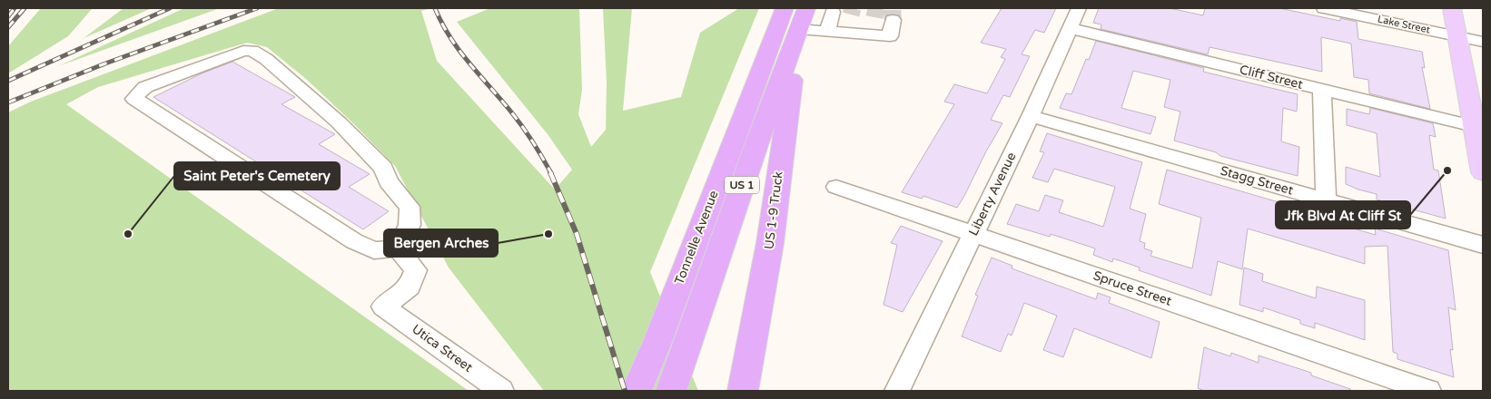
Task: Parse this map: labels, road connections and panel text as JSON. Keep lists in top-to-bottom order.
{
  "streets": {
    "highway": ["US 1", "US 1-9 Truck", "Tonnelle Avenue"],
    "street": [
      "Lake Street",
      "Cliff Street",
      "Stagg Street",
      "Liberty Avenue",
      "Spruce Street",
      "Utica Street"
    ]
  },
  "crossings": [
    ["Cliff Street", "Liberty Avenue"],
    ["Stagg Street", "Liberty Avenue"],
    ["Liberty Avenue", "Spruce Street"],
    ["US 1-9 Truck", "Tonnelle Avenue"]
  ],
  "places": ["Jfk Blvd At Cliff St", "Saint Peter's Cemetery", "Bergen Arches"]
}
